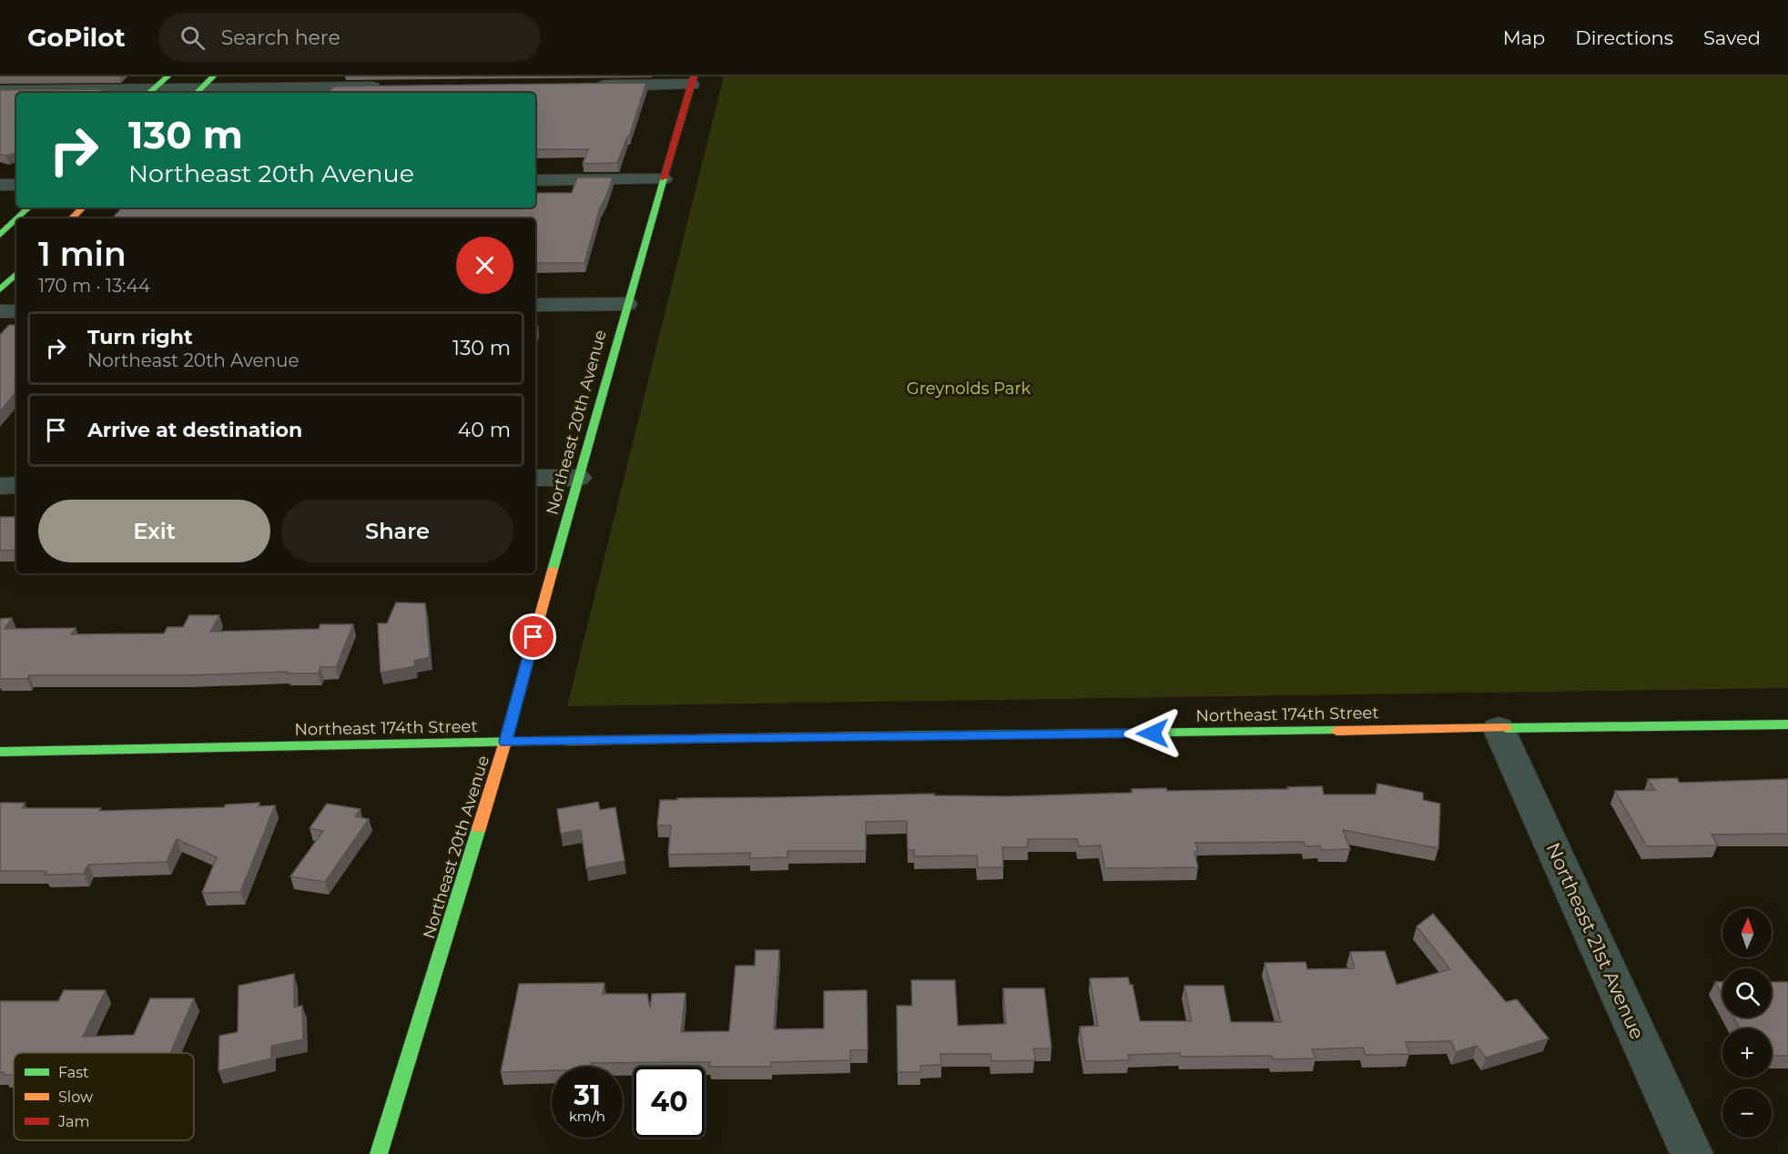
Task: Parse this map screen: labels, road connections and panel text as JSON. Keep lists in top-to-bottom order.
{
  "streets": {
    "street": ["Northeast 20th Avenue", "Northeast 174th Street", "Northeast 21st Avenue"]
  },
  "crossings": [
    ["Northeast 20th Avenue", "Northeast 174th Street"],
    ["Northeast 174th Street", "Northeast 21st Avenue"]
  ],
  "parks": ["Greynolds Park"],
  "legend": ["Fast", "Slow", "Jam"],
  "north": "top",
  "page": {
    "header": "GoPilot",
    "search": "Search here",
    "nav": ["Map", "Directions", "Saved"],
    "turn": ["130 m", "Northeast 20th Avenue"],
    "heading": ["1 min", "170 m · 13:44"],
    "list": [
      {
        "name": "Turn right",
        "note": "Northeast 20th Avenue",
        "value": "130 m"
      },
      {
        "name": "Arrive at destination",
        "value": "40 m"
      }
    ],
    "buttons": ["Exit", "Share"],
    "map_buttons": ["+", "−"],
    "speed": "31 km/h",
    "limit": "40"
  }
}
